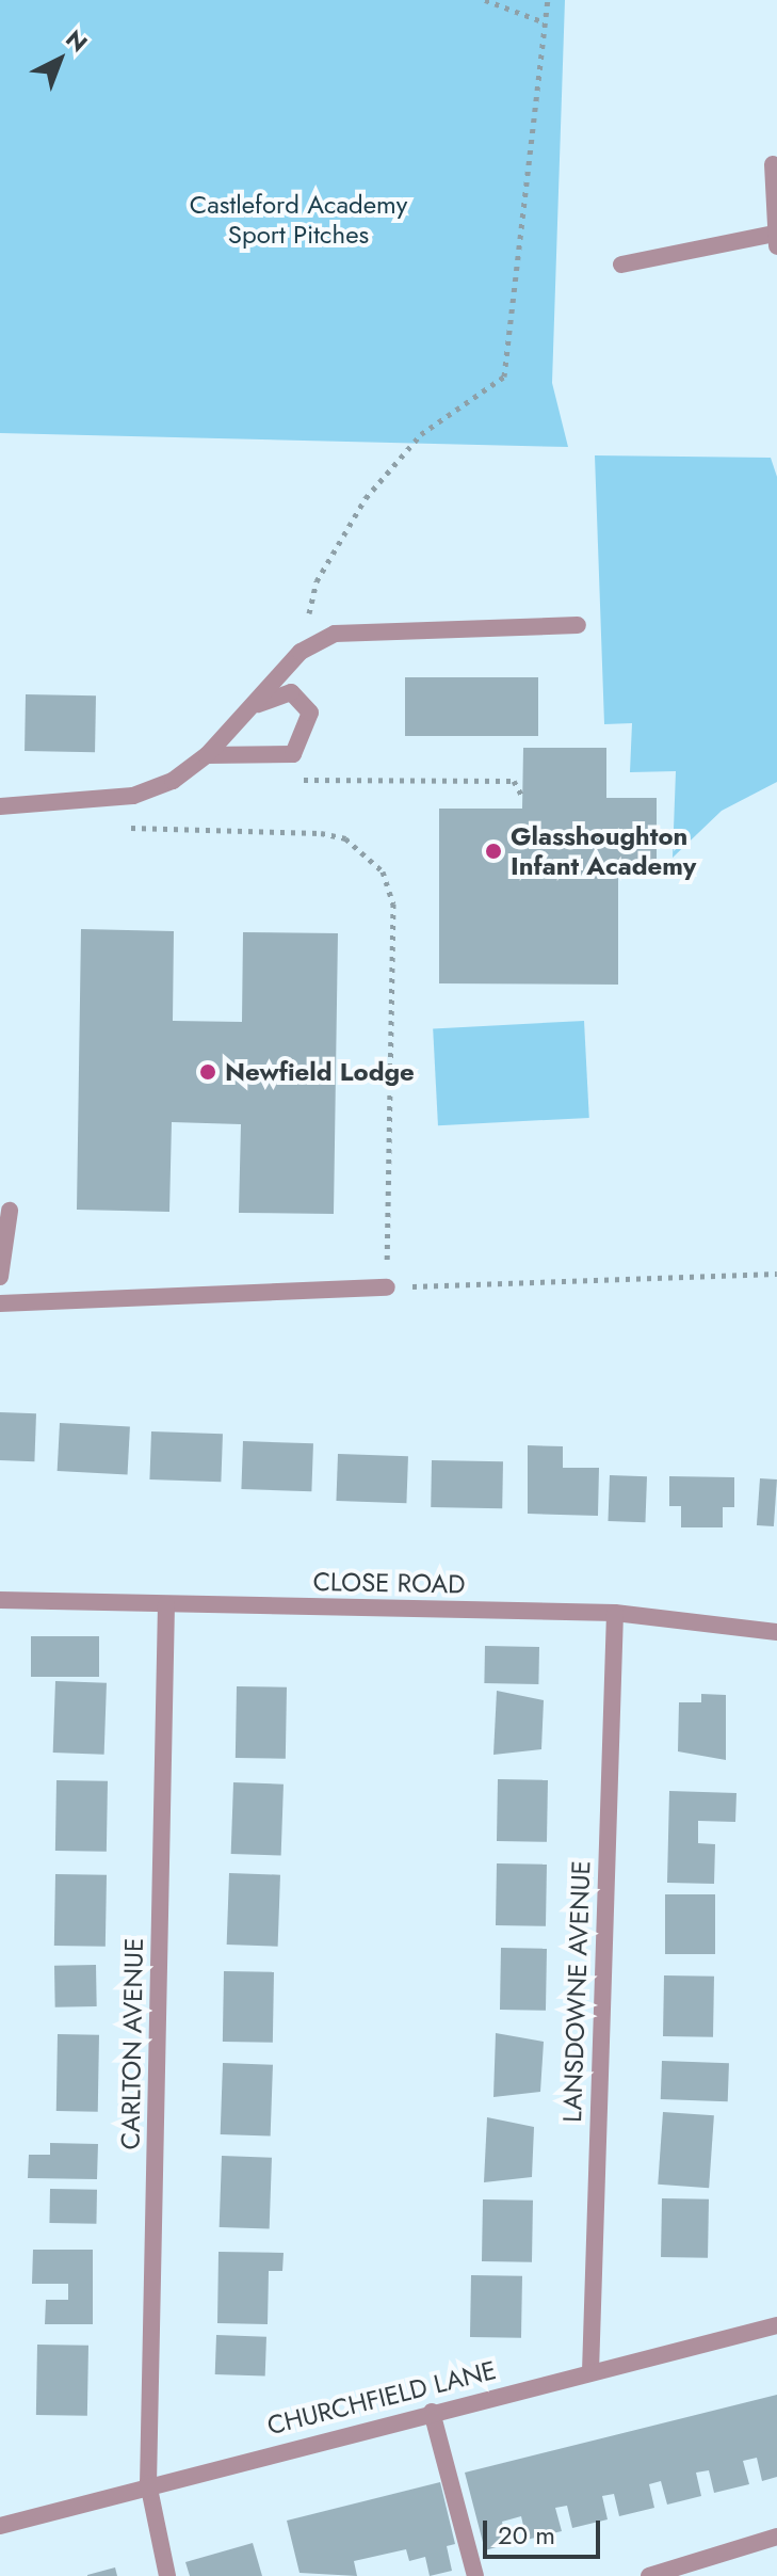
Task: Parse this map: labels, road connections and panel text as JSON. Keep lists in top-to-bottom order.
{
  "streets": {
    "street": [
      "CLOSE ROAD",
      "LANSDOWNE AVENUE",
      "CARLTON AVENUE",
      "CHURCHFIELD LANE"
    ]
  },
  "crossings": [
    ["CLOSE ROAD", "LANSDOWNE AVENUE"],
    ["CLOSE ROAD", "CARLTON AVENUE"],
    ["LANSDOWNE AVENUE", "CHURCHFIELD LANE"],
    ["CARLTON AVENUE", "CHURCHFIELD LANE"]
  ],
  "parks": ["Castleford Academy Sport Pitches"],
  "places": ["Glasshoughton Infant Academy", "Newfield Lodge"],
  "scale_bar": "20 m",
  "north": "top right"
}
